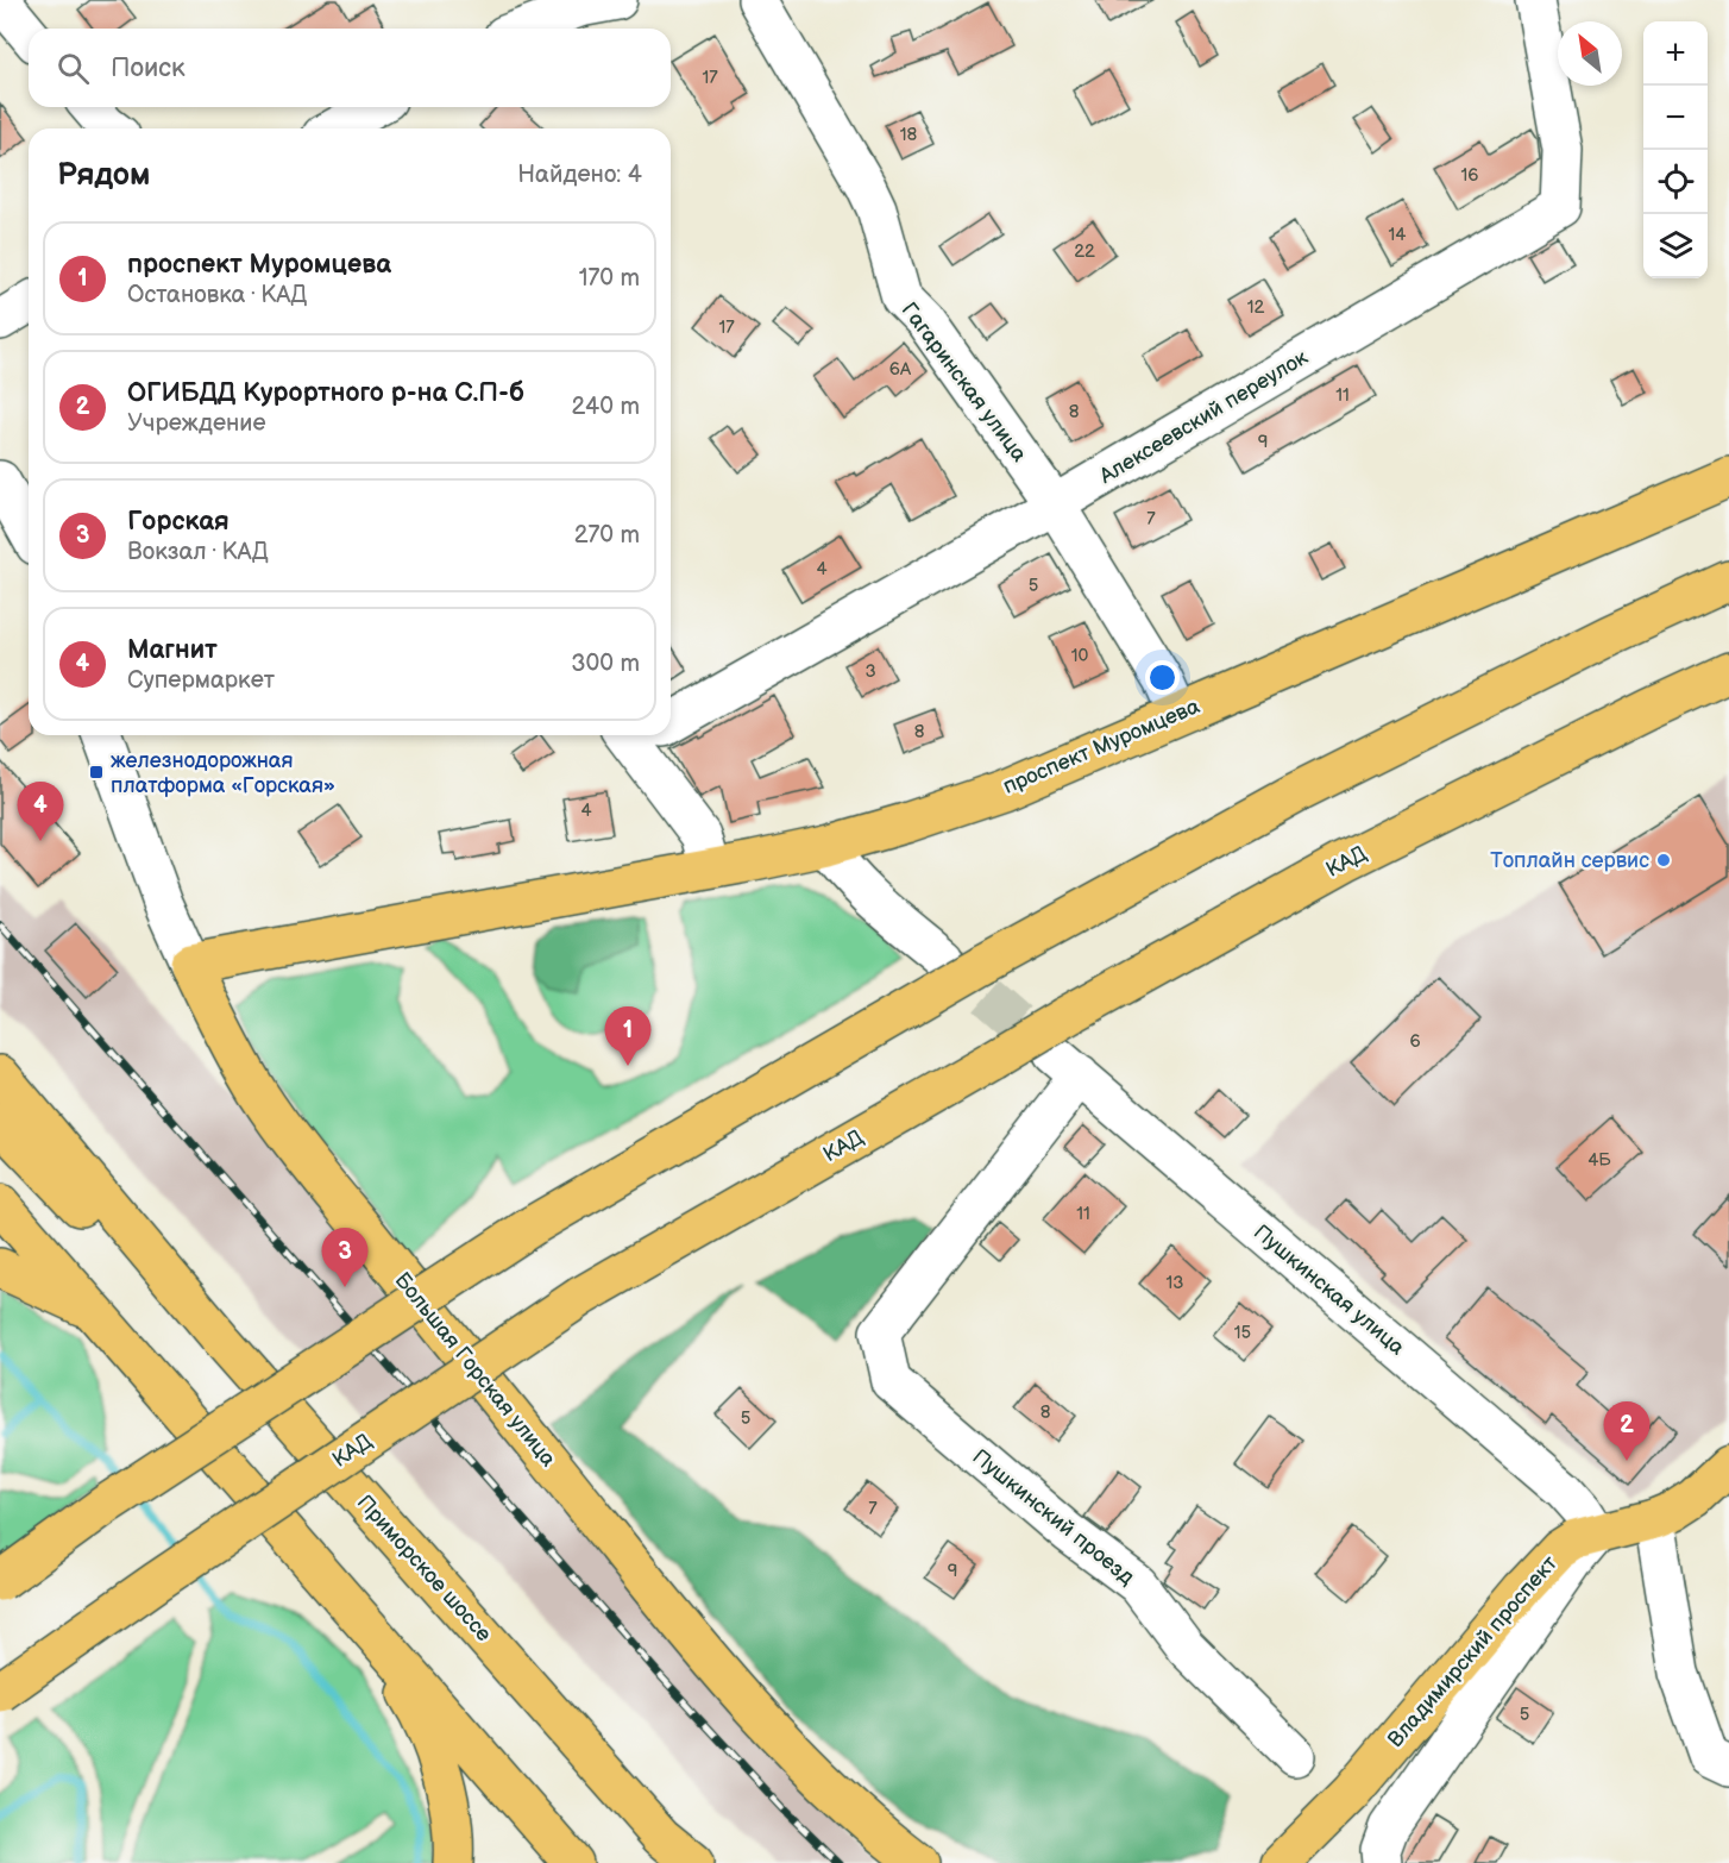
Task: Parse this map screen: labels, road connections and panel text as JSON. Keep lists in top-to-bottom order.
{
  "streets": {
    "main road": [
      "проспект Муромцева",
      "КАД",
      "Большая Горская улица",
      "Приморское шоссе",
      "Владимирский проспект"
    ],
    "street": [
      "Гагаринская улица",
      "Алексеевский переулок",
      "Пушкинская улица",
      "Пушкинский проезд"
    ]
  },
  "crossings": [
    ["Гагаринская улица", "Алексеевский переулок"],
    ["Гагаринская улица", "проспект Муромцева"],
    ["проспект Муромцева", "Большая Горская улица"],
    ["Пушкинская улица", "Пушкинский проезд"],
    ["Пушкинская улица", "Владимирский проспект"]
  ],
  "places": {
    "transit": ["железнодорожная платформа «Горская»"],
    "other": ["Топлайн сервис"]
  },
  "house_numbers": [
    "17",
    "18",
    "16",
    "14",
    "22",
    "12",
    "17",
    "6А",
    "11",
    "8",
    "9",
    "7",
    "4",
    "5",
    "10",
    "3",
    "8",
    "4",
    "6",
    "4Б",
    "11",
    "13",
    "15",
    "8",
    "5",
    "7",
    "9",
    "5"
  ],
  "north": "top left",
  "page": {
    "map_buttons": ["+", "−"],
    "search": "Поиск",
    "heading": ["Рядом", "Найдено: 4"],
    "list": [
      {
        "mark": "1",
        "name": "проспект Муромцева",
        "note": "Остановка · КАД",
        "value": "170 m"
      },
      {
        "mark": "2",
        "name": "ОГИБДД Курортного р-на С.П-б",
        "note": "Учреждение",
        "value": "240 m"
      },
      {
        "mark": "3",
        "name": "Горская",
        "note": "Вокзал · КАД",
        "value": "270 m"
      },
      {
        "mark": "4",
        "name": "Магнит",
        "note": "Супермаркет",
        "value": "300 m"
      }
    ],
    "pins": [
      "4",
      "1",
      "3",
      "2"
    ]
  }
}
